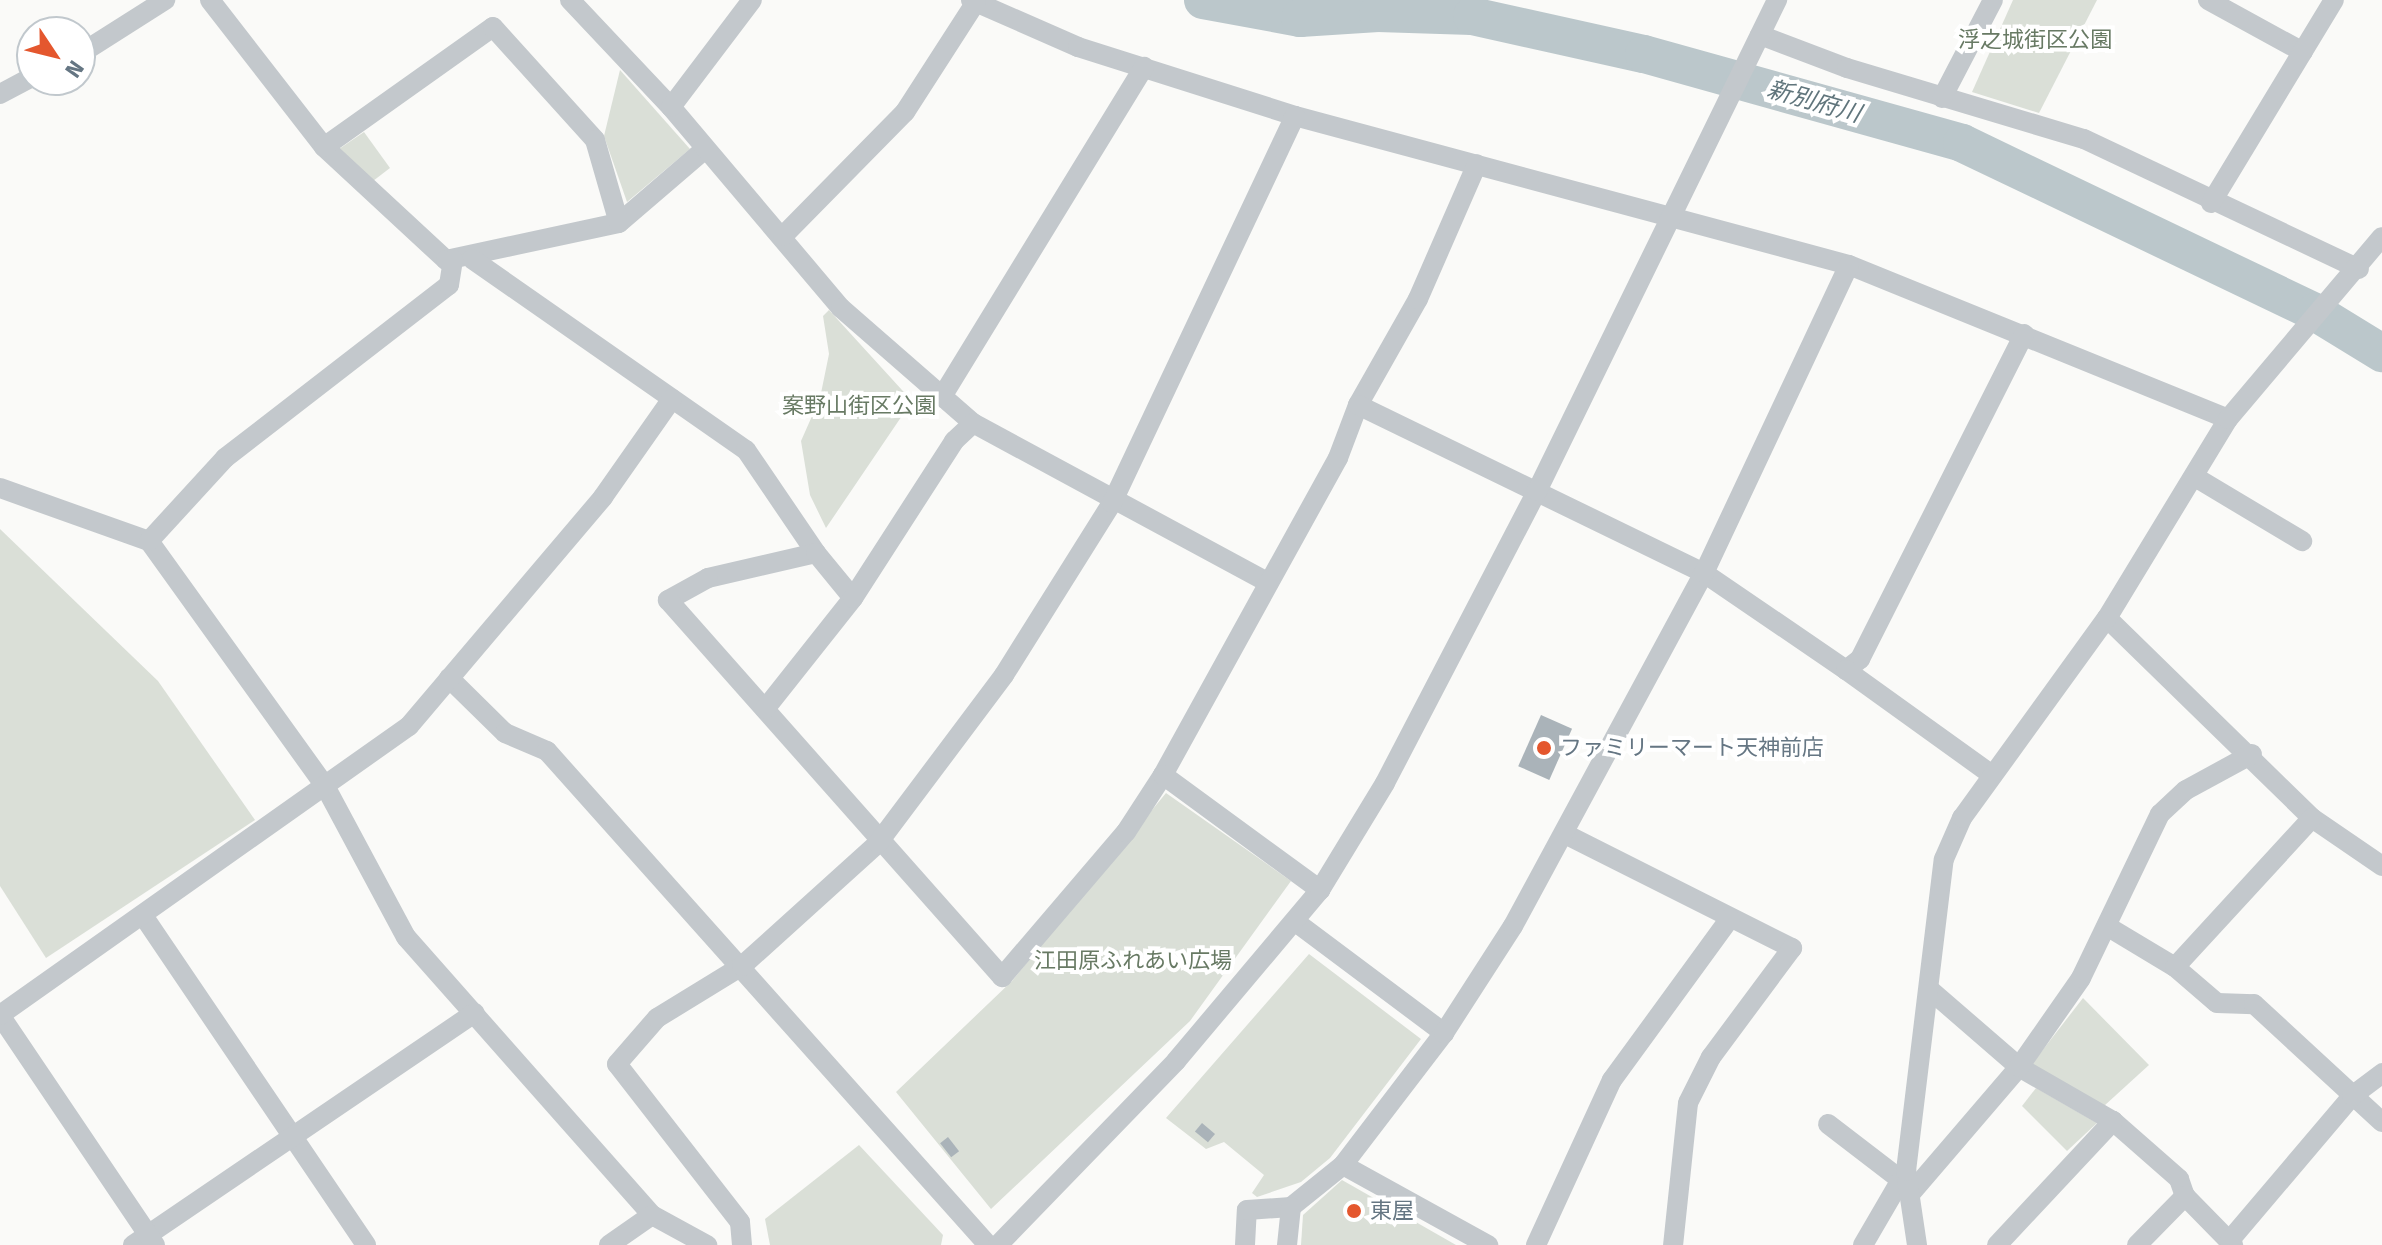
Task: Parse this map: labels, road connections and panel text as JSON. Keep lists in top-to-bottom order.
{
  "water": ["新別府川"],
  "parks": ["浮之城街区公園", "案野山街区公園", "江田原ふれあい広場"],
  "places": ["ファミリーマート天神前店", "東屋"],
  "north": "bottom right"
}
